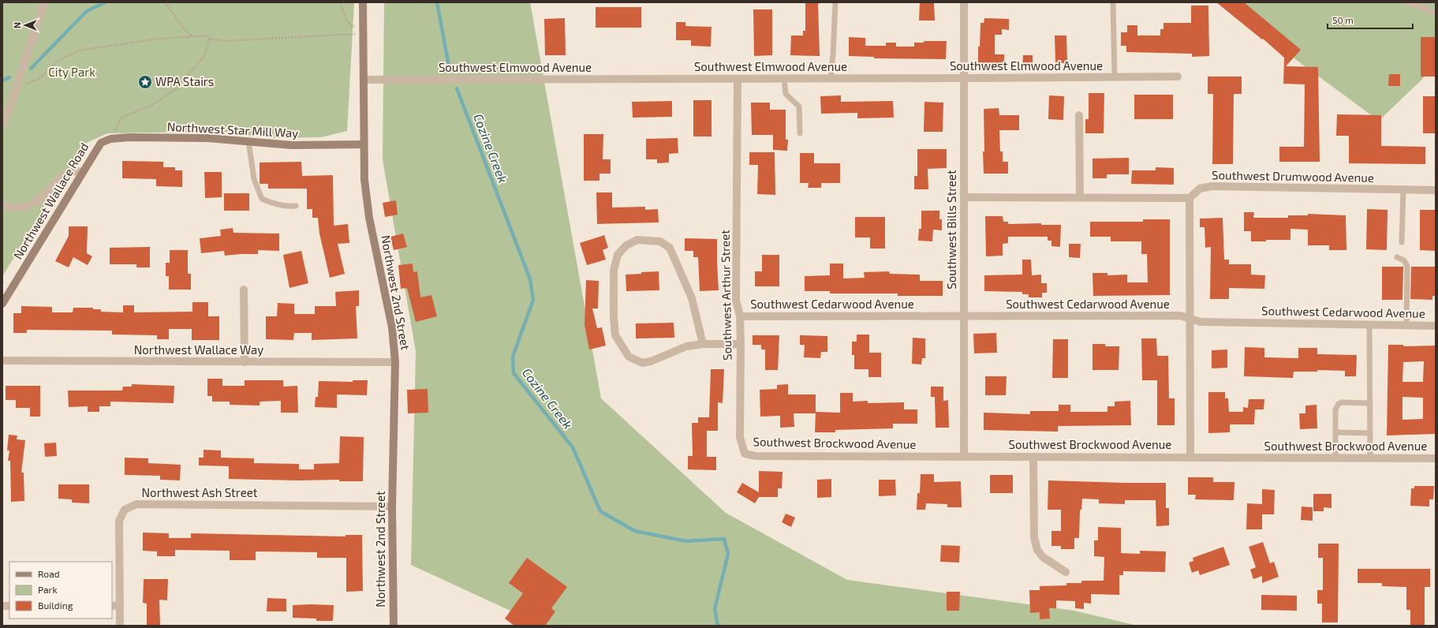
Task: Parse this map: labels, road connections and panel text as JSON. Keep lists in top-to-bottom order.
{
  "streets": {
    "main road": ["Northwest Star Mill Way", "Northwest Wallace Road", "Northwest 2nd Street"],
    "street": [
      "Southwest Elmwood Avenue",
      "Southwest Drumwood Avenue",
      "Southwest Bills Street",
      "Southwest Arthur Street",
      "Southwest Cedarwood Avenue",
      "Northwest Wallace Way",
      "Southwest Brockwood Avenue",
      "Northwest Ash Street"
    ]
  },
  "crossings": [
    ["Southwest Elmwood Avenue", "Southwest Bills Street"],
    ["Southwest Elmwood Avenue", "Northwest 2nd Street"],
    ["Southwest Elmwood Avenue", "Southwest Arthur Street"],
    ["Northwest Star Mill Way", "Northwest Wallace Road"],
    ["Northwest Star Mill Way", "Northwest 2nd Street"],
    ["Southwest Bills Street", "Southwest Cedarwood Avenue"],
    ["Southwest Bills Street", "Southwest Brockwood Avenue"],
    ["Northwest 2nd Street", "Northwest Wallace Way"],
    ["Northwest 2nd Street", "Northwest Ash Street"],
    ["Southwest Arthur Street", "Southwest Cedarwood Avenue"],
    ["Southwest Arthur Street", "Southwest Brockwood Avenue"]
  ],
  "water": ["Cozine Creek"],
  "parks": ["City Park"],
  "places": {
    "place": ["WPA Stairs"]
  },
  "legend": ["Road", "Park", "Building"],
  "scale_bar": "50 m",
  "north": "left"
}
